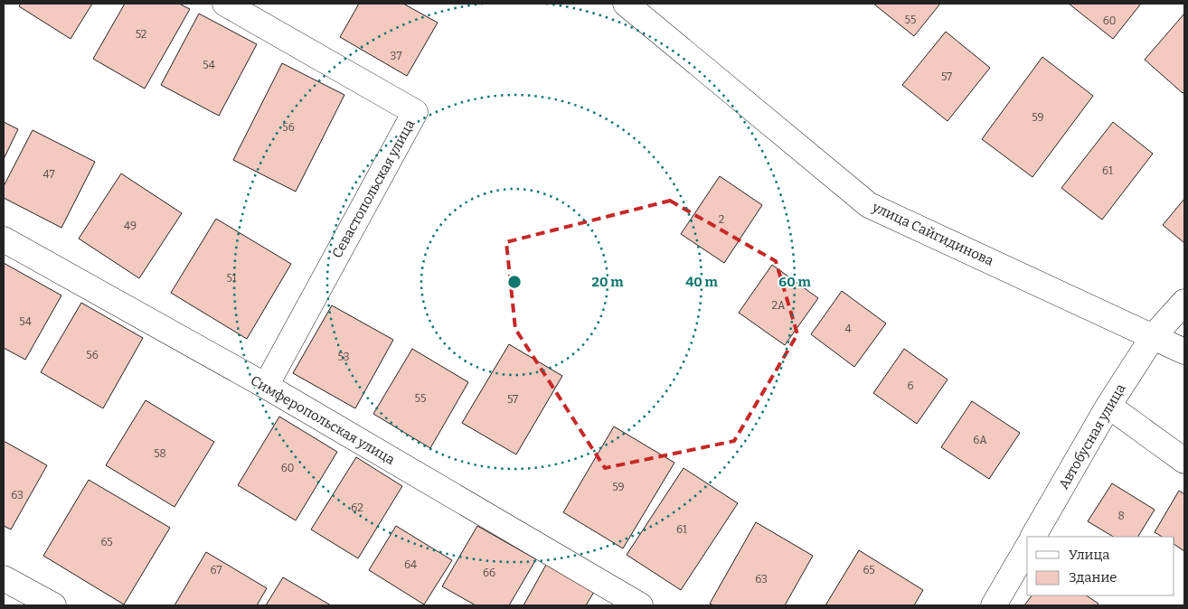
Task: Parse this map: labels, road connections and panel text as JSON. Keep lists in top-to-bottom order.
{
  "streets": {
    "street": [
      "Севастопольская улица",
      "улица Сайгидинова",
      "Симферопольская улица",
      "Автобусная улица"
    ]
  },
  "crossings": [
    ["Севастопольская улица", "Симферопольская улица"],
    ["улица Сайгидинова", "Автобусная улица"]
  ],
  "house_numbers": [
    "55",
    "60",
    "52",
    "37",
    "54",
    "57",
    "59",
    "56",
    "61",
    "47",
    "2",
    "49",
    "51",
    "2А",
    "54",
    "4",
    "56",
    "53",
    "6",
    "55",
    "57",
    "6А",
    "58",
    "60",
    "59",
    "63",
    "62",
    "8",
    "61",
    "65",
    "64",
    "67",
    "65",
    "66",
    "63"
  ],
  "legend": ["Улица", "Здание"],
  "rings": ["20 m", "40 m", "60 m"]
}
